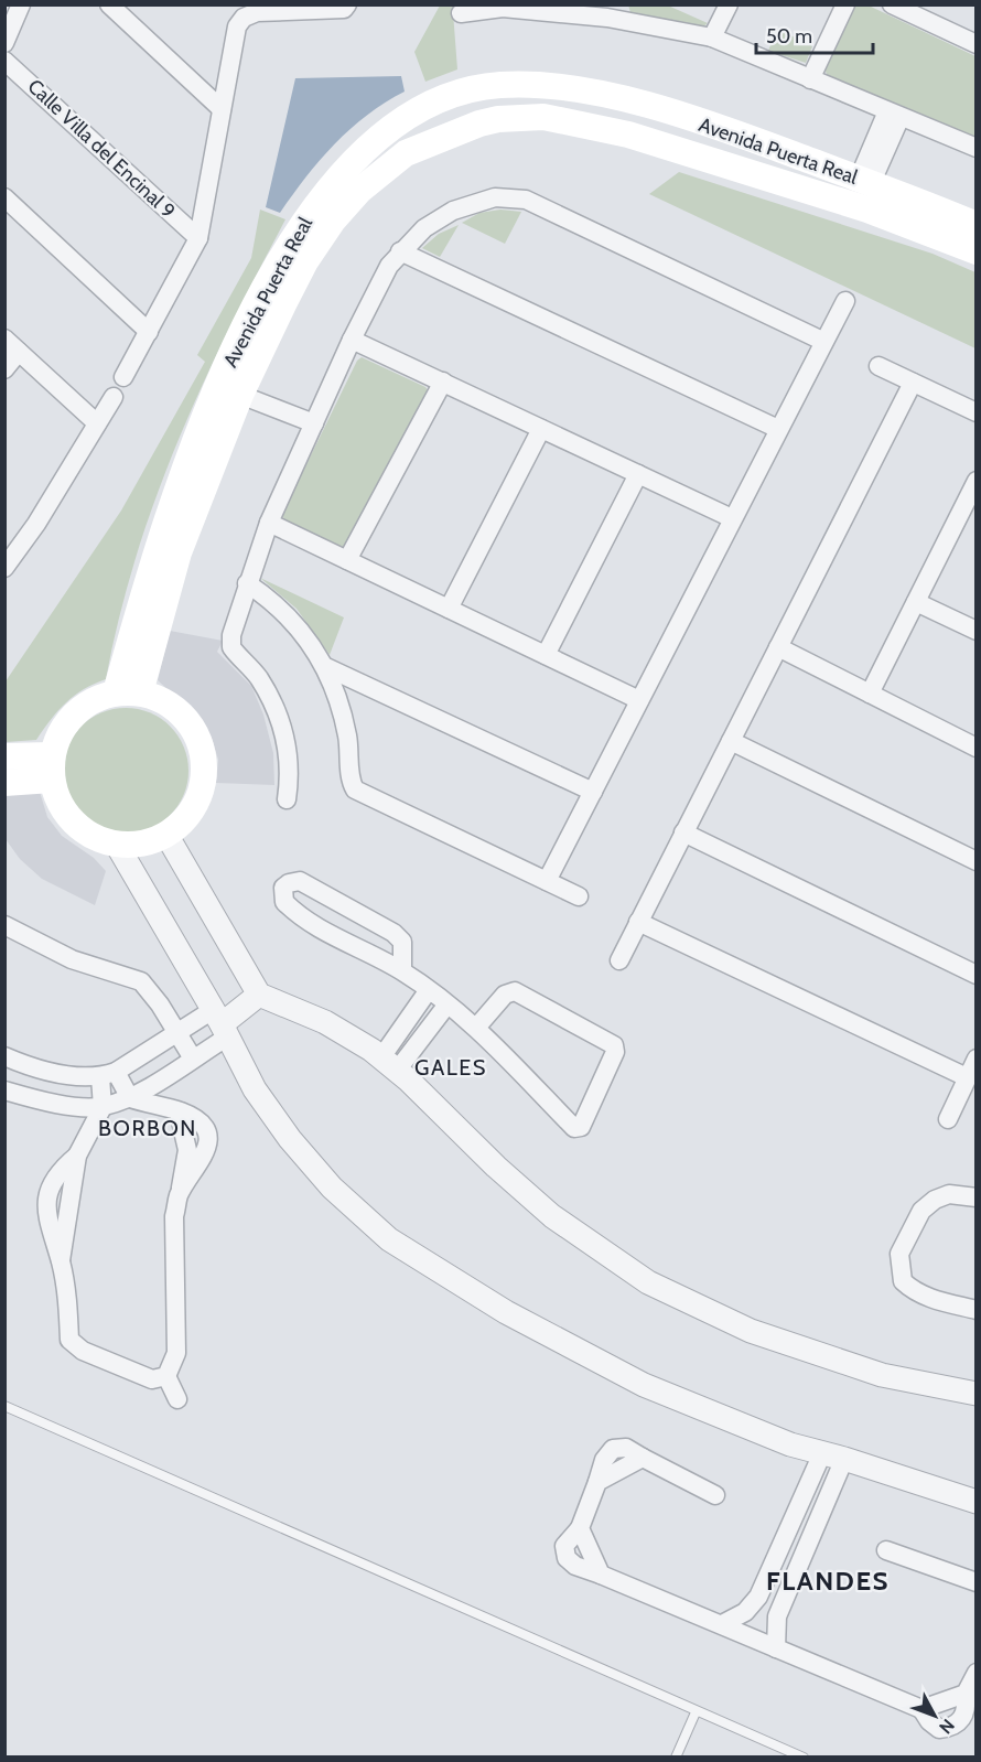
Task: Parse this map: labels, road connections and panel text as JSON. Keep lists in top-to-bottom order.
{
  "streets": {
    "main road": ["Avenida Puerta Real"],
    "street": ["Calle Villa del Encinal 9"]
  },
  "districts": ["GALES", "BORBON", "FLANDES"],
  "scale_bar": "50 m",
  "north": "bottom right"
}
